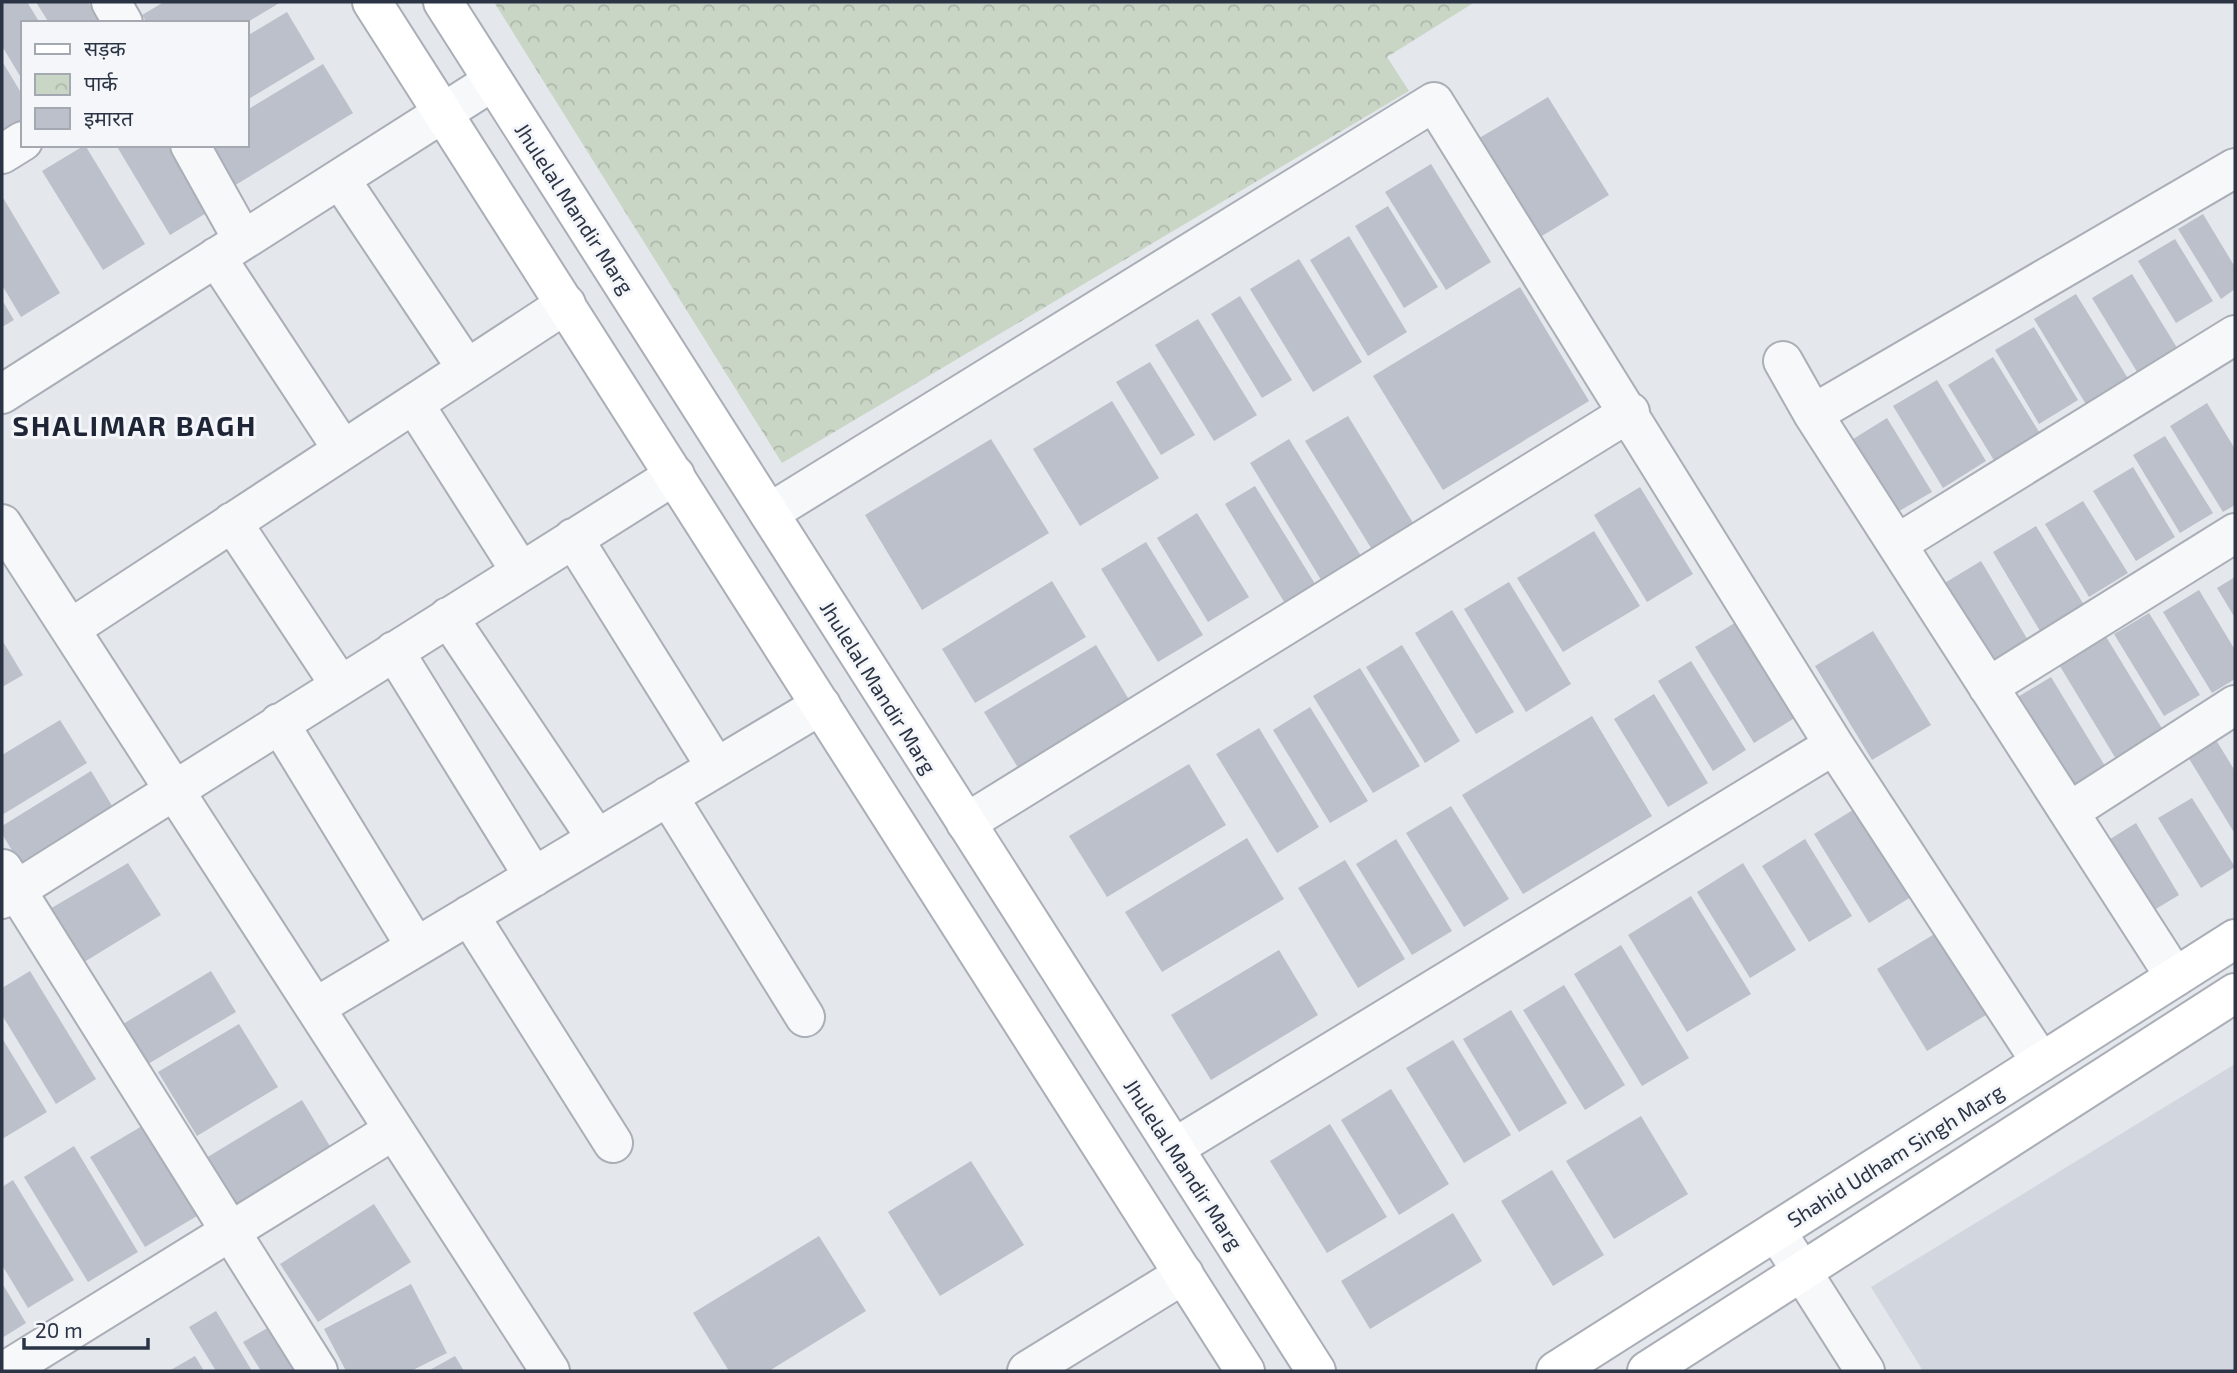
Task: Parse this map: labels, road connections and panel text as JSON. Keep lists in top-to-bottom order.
{
  "streets": {
    "street": ["Jhulelal Mandir Marg", "Shahid Udham Singh Marg"]
  },
  "districts": ["SHALIMAR BAGH"],
  "legend": ["सड़क", "पार्क", "इमारत"],
  "scale_bar": "20 m"
}
